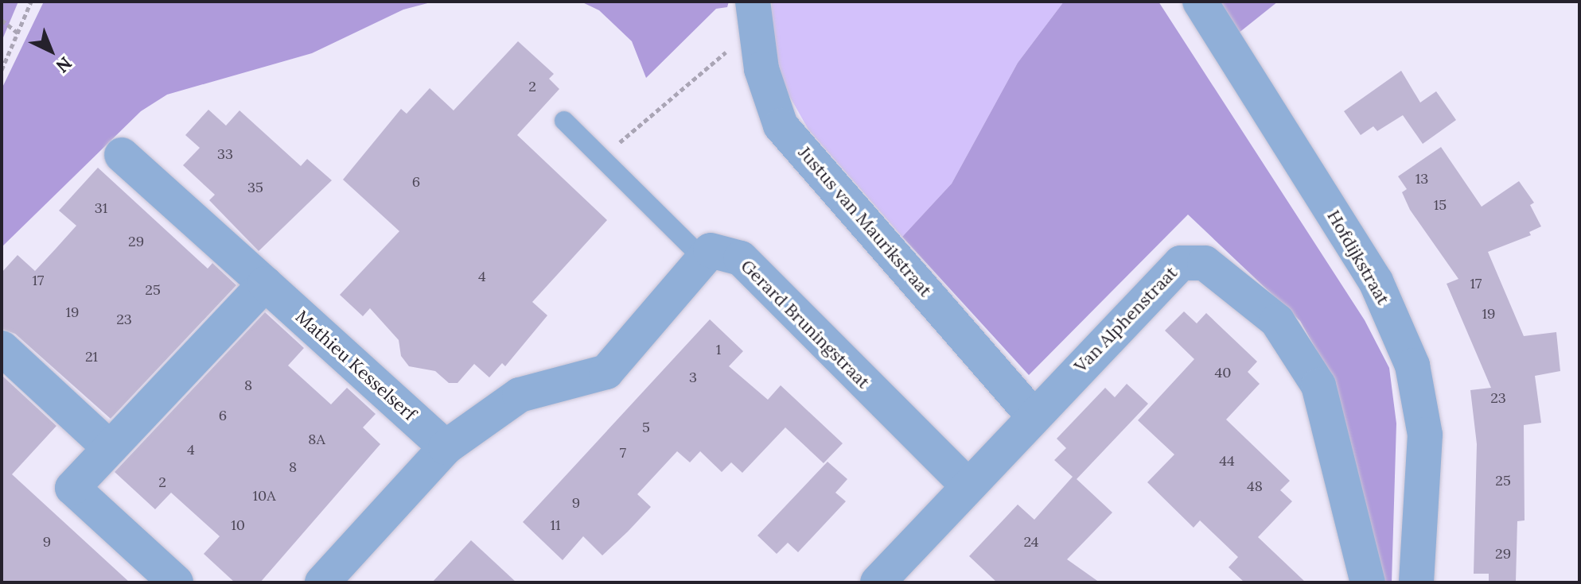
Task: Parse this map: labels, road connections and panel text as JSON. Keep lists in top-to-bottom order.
{
  "streets": {
    "street": [
      "Justus van Maurikstraat",
      "Hofdijkstraat",
      "Van Alphenstraat",
      "Gerard Bruningstraat",
      "Mathieu Kesselserf"
    ]
  },
  "crossings": [
    ["Justus van Maurikstraat", "Van Alphenstraat"],
    ["Van Alphenstraat", "Gerard Bruningstraat"]
  ],
  "house_numbers": [
    "2",
    "33",
    "13",
    "6",
    "35",
    "15",
    "31",
    "29",
    "4",
    "17",
    "17",
    "25",
    "19",
    "19",
    "23",
    "1",
    "21",
    "40",
    "3",
    "8",
    "23",
    "6",
    "5",
    "8A",
    "4",
    "7",
    "44",
    "8",
    "25",
    "2",
    "48",
    "10A",
    "9",
    "10",
    "11",
    "9",
    "24",
    "29"
  ],
  "north": "bottom right"
}
